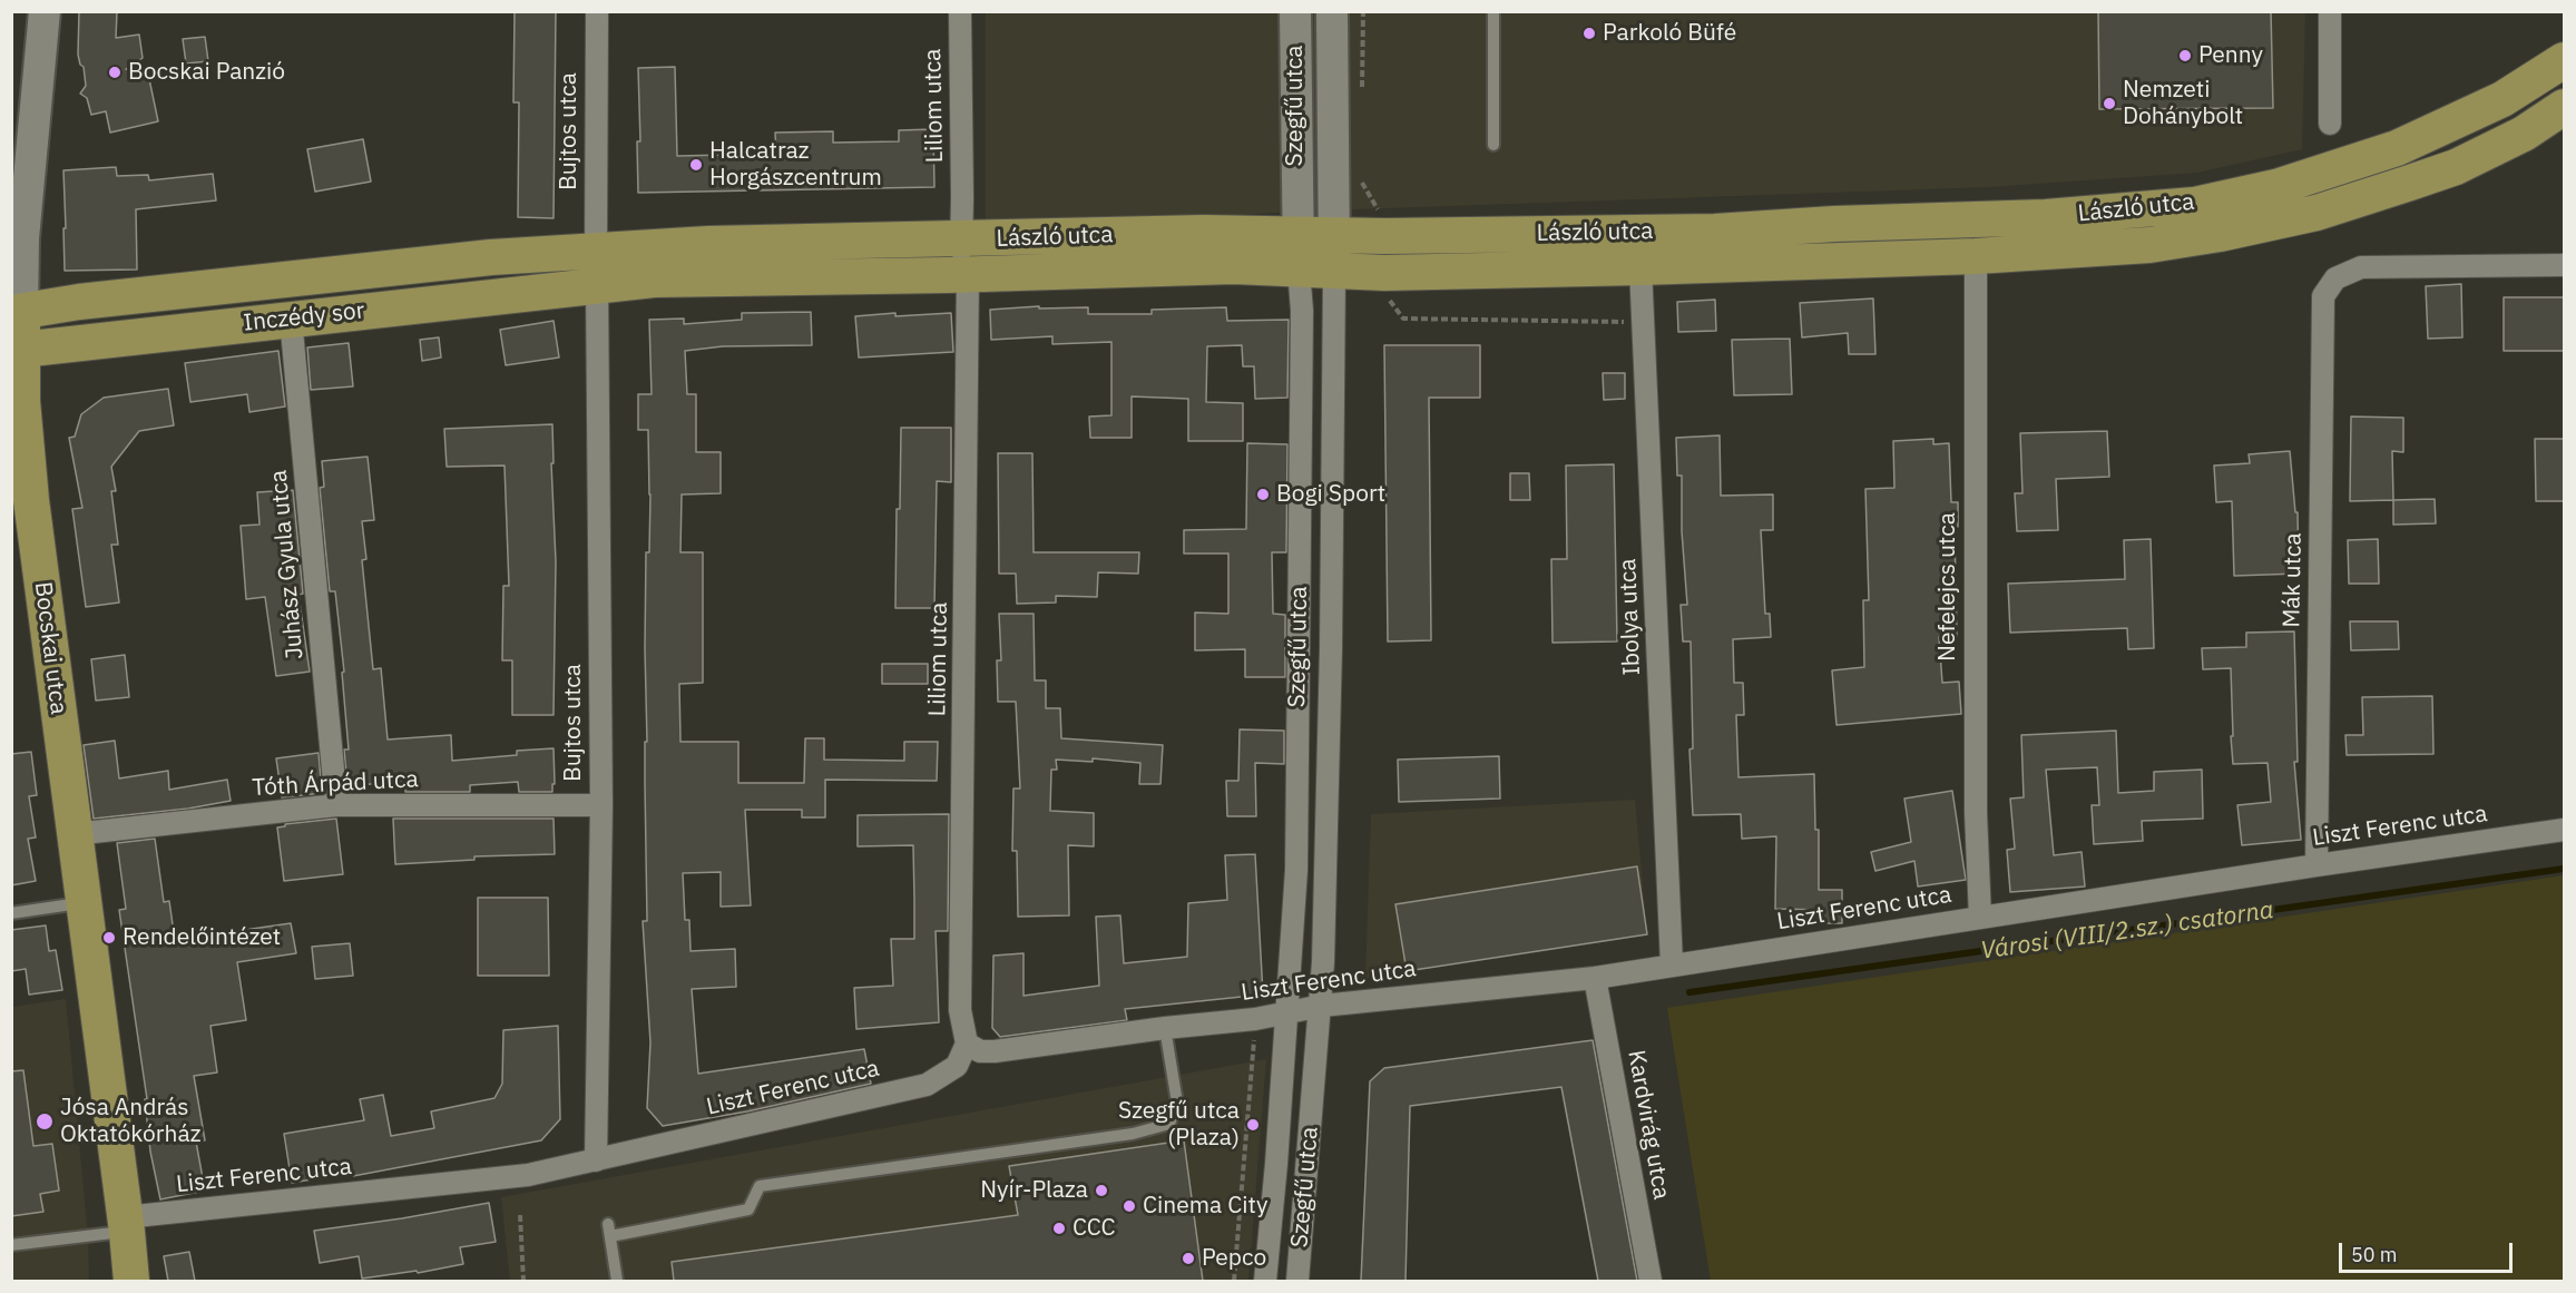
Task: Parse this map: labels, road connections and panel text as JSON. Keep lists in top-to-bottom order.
{
  "streets": {
    "main road": ["László utca", "Inczédy sor", "Bocskai utca"],
    "street": [
      "Liliom utca",
      "Szegfű utca",
      "Bujtos utca",
      "Juhász Gyula utca",
      "Mák utca",
      "Nefelejcs utca",
      "Ibolya utca",
      "Tóth Árpád utca",
      "Liszt Ferenc utca",
      "Kardvirág utca"
    ]
  },
  "crossings": [
    ["Liliom utca", "László utca"],
    ["Liliom utca", "Liszt Ferenc utca"],
    ["Szegfű utca", "László utca"],
    ["Szegfű utca", "Liszt Ferenc utca"],
    ["Bujtos utca", "László utca"],
    ["Bujtos utca", "Inczédy sor"],
    ["Bujtos utca", "Tóth Árpád utca"],
    ["Bujtos utca", "Liszt Ferenc utca"],
    ["László utca", "Inczédy sor"],
    ["László utca", "Nefelejcs utca"],
    ["László utca", "Ibolya utca"],
    ["Inczédy sor", "Juhász Gyula utca"],
    ["Inczédy sor", "Bocskai utca"],
    ["Juhász Gyula utca", "Tóth Árpád utca"],
    ["Mák utca", "Liszt Ferenc utca"],
    ["Nefelejcs utca", "Liszt Ferenc utca"],
    ["Ibolya utca", "Liszt Ferenc utca"],
    ["Bocskai utca", "Tóth Árpád utca"],
    ["Bocskai utca", "Liszt Ferenc utca"],
    ["Liszt Ferenc utca", "Kardvirág utca"]
  ],
  "water": ["Városi (VIII/2.sz.) csatorna"],
  "places": [
    "Parkoló Büfé",
    "Penny",
    "Bocskai Panzió",
    "Nemzeti Dohánybolt",
    "Halcatraz Horgászcentrum",
    "Bogi Sport",
    "Rendelőintézet",
    "Jósa András Oktatókórház",
    "Szegfű utca (Plaza)",
    "Nyír-Plaza",
    "Cinema City",
    "CCC",
    "Pepco"
  ],
  "scale_bar": "50 m"
}
